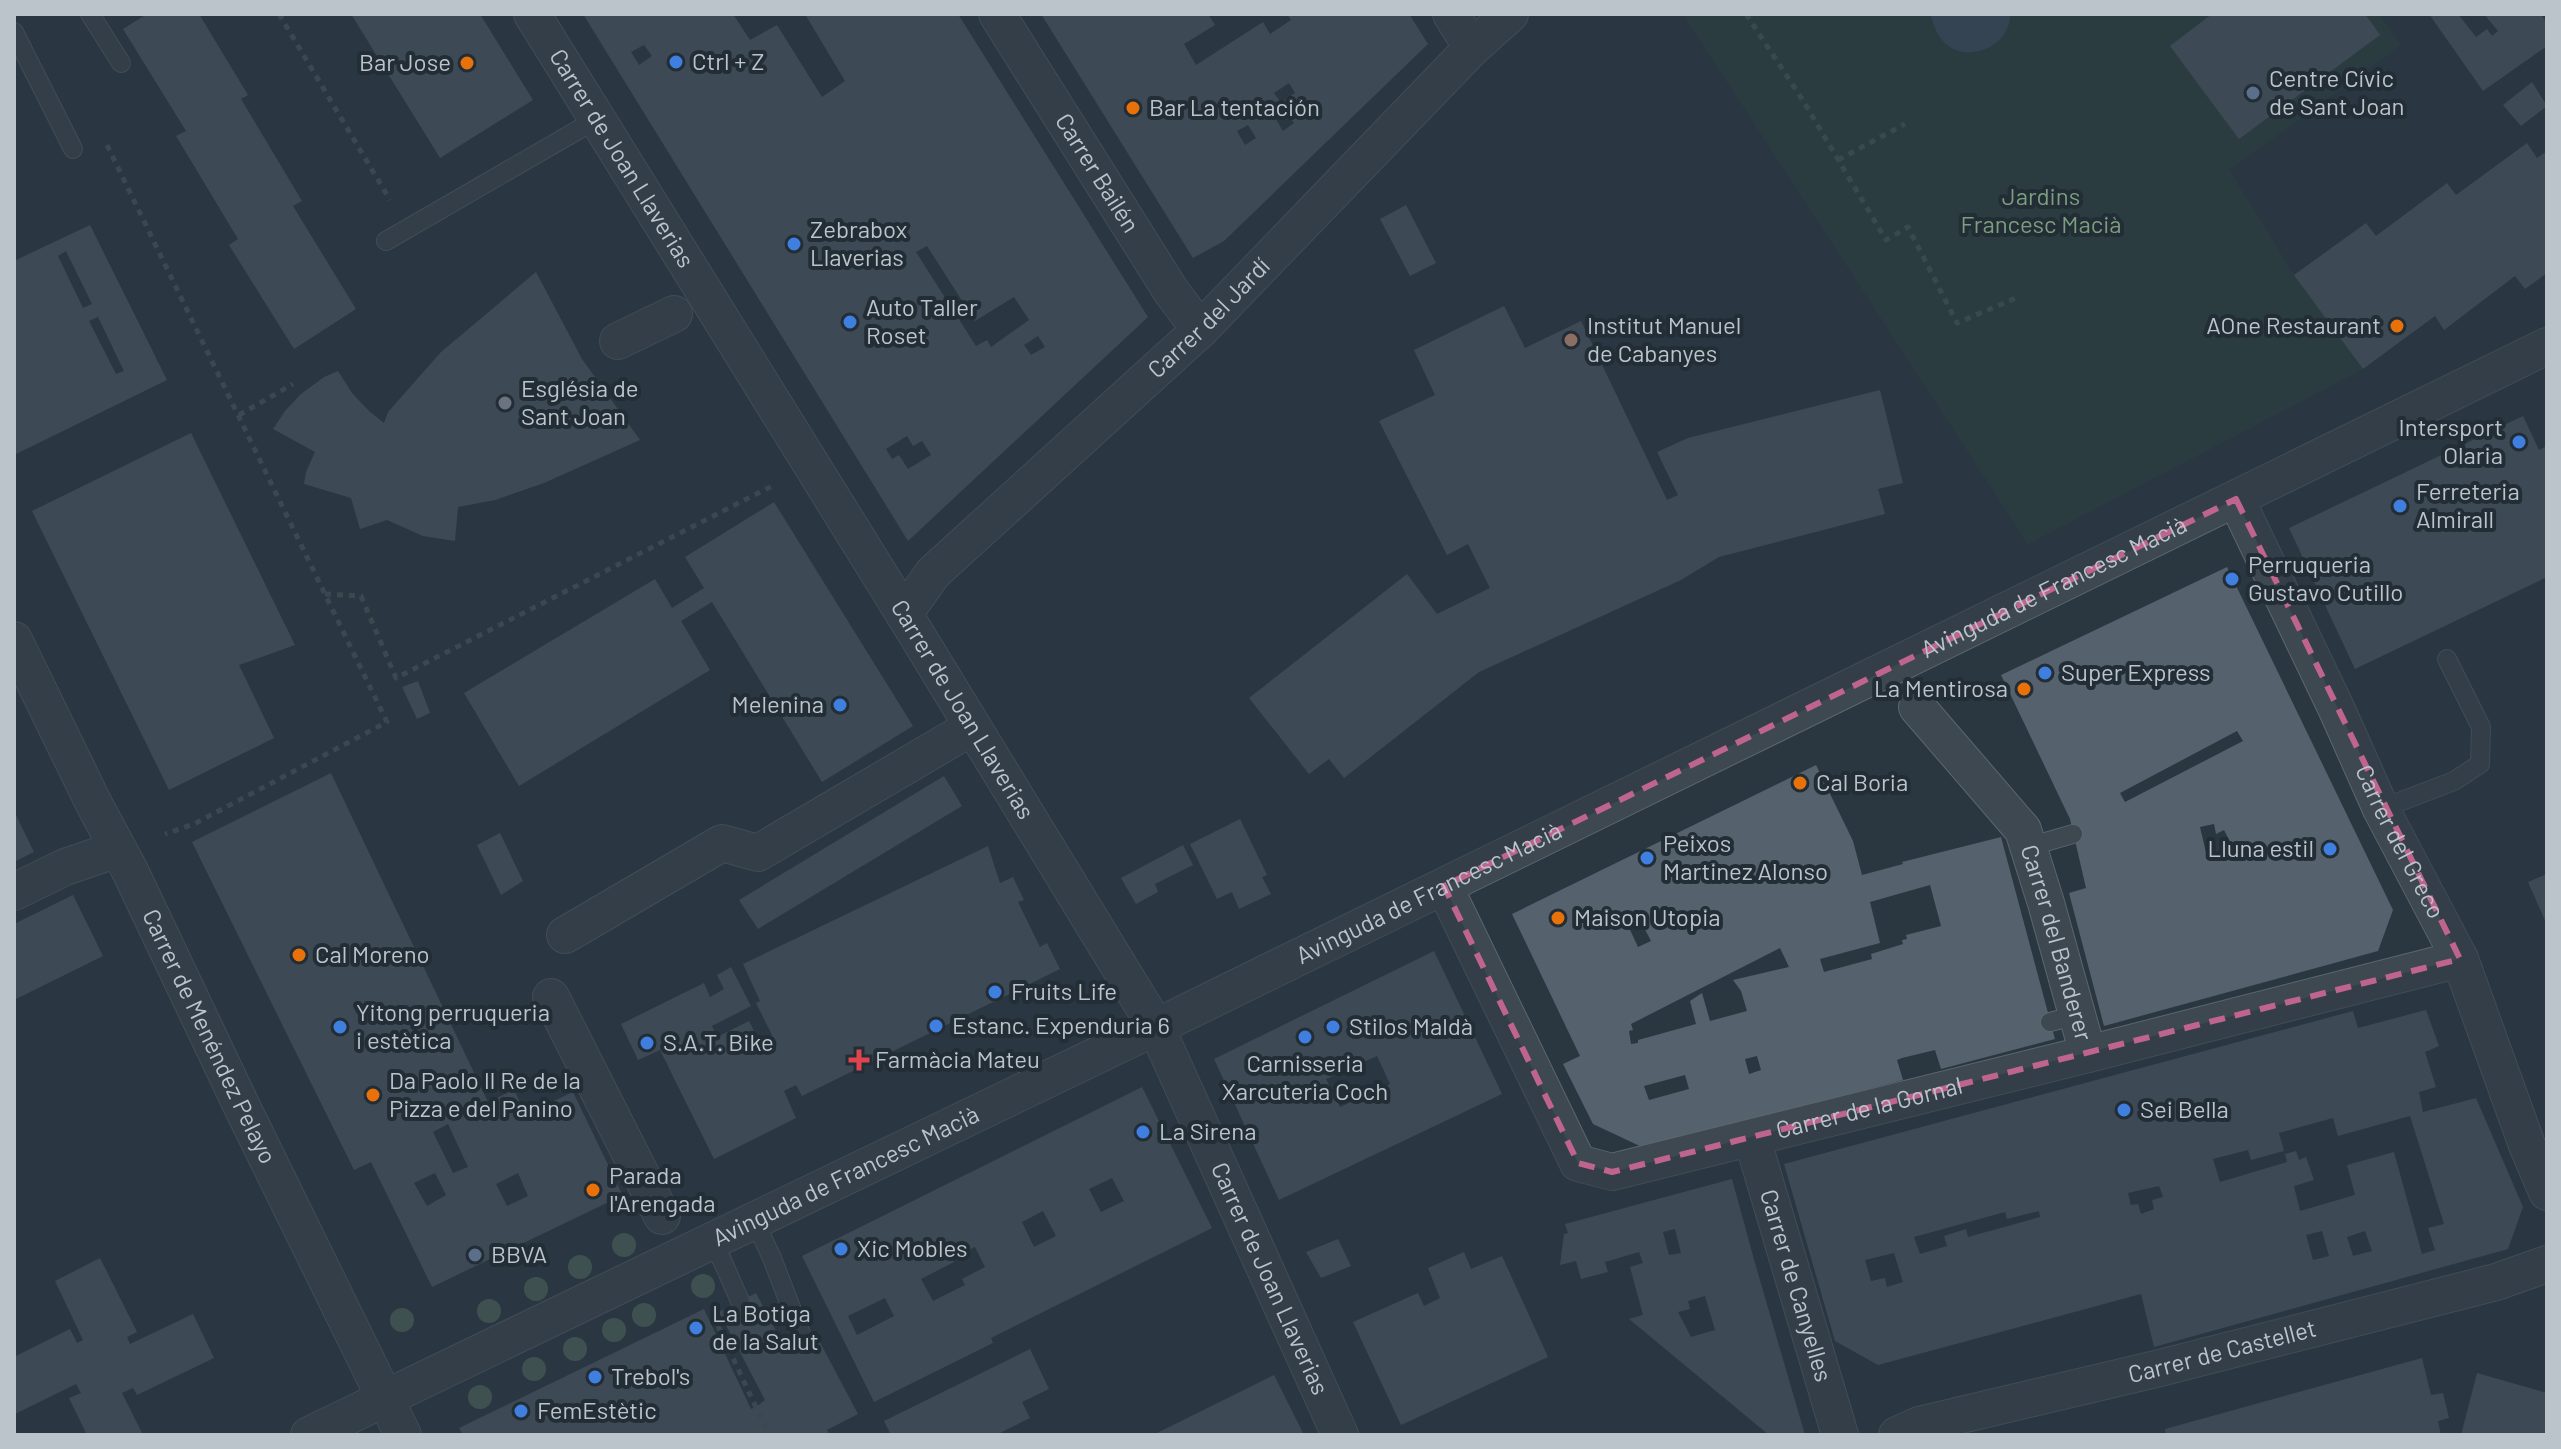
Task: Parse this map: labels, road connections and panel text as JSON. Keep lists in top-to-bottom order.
{
  "streets": {
    "street": [
      "Carrer de Joan Llaverias",
      "Carrer Bailén",
      "Carrer del Jardí",
      "Avinguda de Francesc Macià",
      "Carrer del Greco",
      "Carrer del Banderer",
      "Carrer de Menéndez Pelayo",
      "Carrer de la Gornal",
      "Carrer de Canyelles",
      "Carrer de Castellet"
    ]
  },
  "crossings": [
    ["Carrer de Joan Llaverias", "Carrer del Jardí"],
    ["Carrer de Joan Llaverias", "Avinguda de Francesc Macià"],
    ["Carrer Bailén", "Carrer del Jardí"],
    ["Avinguda de Francesc Macià", "Carrer del Greco"],
    ["Avinguda de Francesc Macià", "Carrer de Menéndez Pelayo"],
    ["Avinguda de Francesc Macià", "Carrer de la Gornal"],
    ["Carrer del Greco", "Carrer de la Gornal"],
    ["Carrer del Banderer", "Carrer de la Gornal"],
    ["Carrer de la Gornal", "Carrer de Canyelles"]
  ],
  "parks": ["Jardins Francesc Macià"],
  "places": {
    "other": [
      "Ctrl + Z",
      "Bar Jose",
      "Centre Cívic de Sant Joan",
      "Bar La tentación",
      "Zebrabox Llaverias",
      "Auto Taller Roset",
      "AOne Restaurant",
      "Institut Manuel de Cabanyes",
      "Església de Sant Joan",
      "Intersport Olaria",
      "Ferreteria Almirall",
      "Perruqueria Gustavo Cutillo",
      "Super Express",
      "La Mentirosa",
      "Melenina",
      "Cal Boria",
      "Lluna estil",
      "Peixos Martinez Alonso",
      "Maison Utopia",
      "Cal Moreno",
      "Fruits Life",
      "Estanc. Expenduria 6",
      "Yitong perruqueria i estètica",
      "Stilos Maldà",
      "Carnisseria Xarcuteria Coch",
      "S.A.T. Bike",
      "Da Paolo Il Re de la Pizza e del Panino",
      "Sei Bella",
      "La Sirena",
      "Parada l'Arengada",
      "Xic Mobles",
      "BBVA",
      "La Botiga de la Salut",
      "Trebol's",
      "FemEstètic"
    ],
    "health": ["Farmàcia Mateu"]
  }
}
